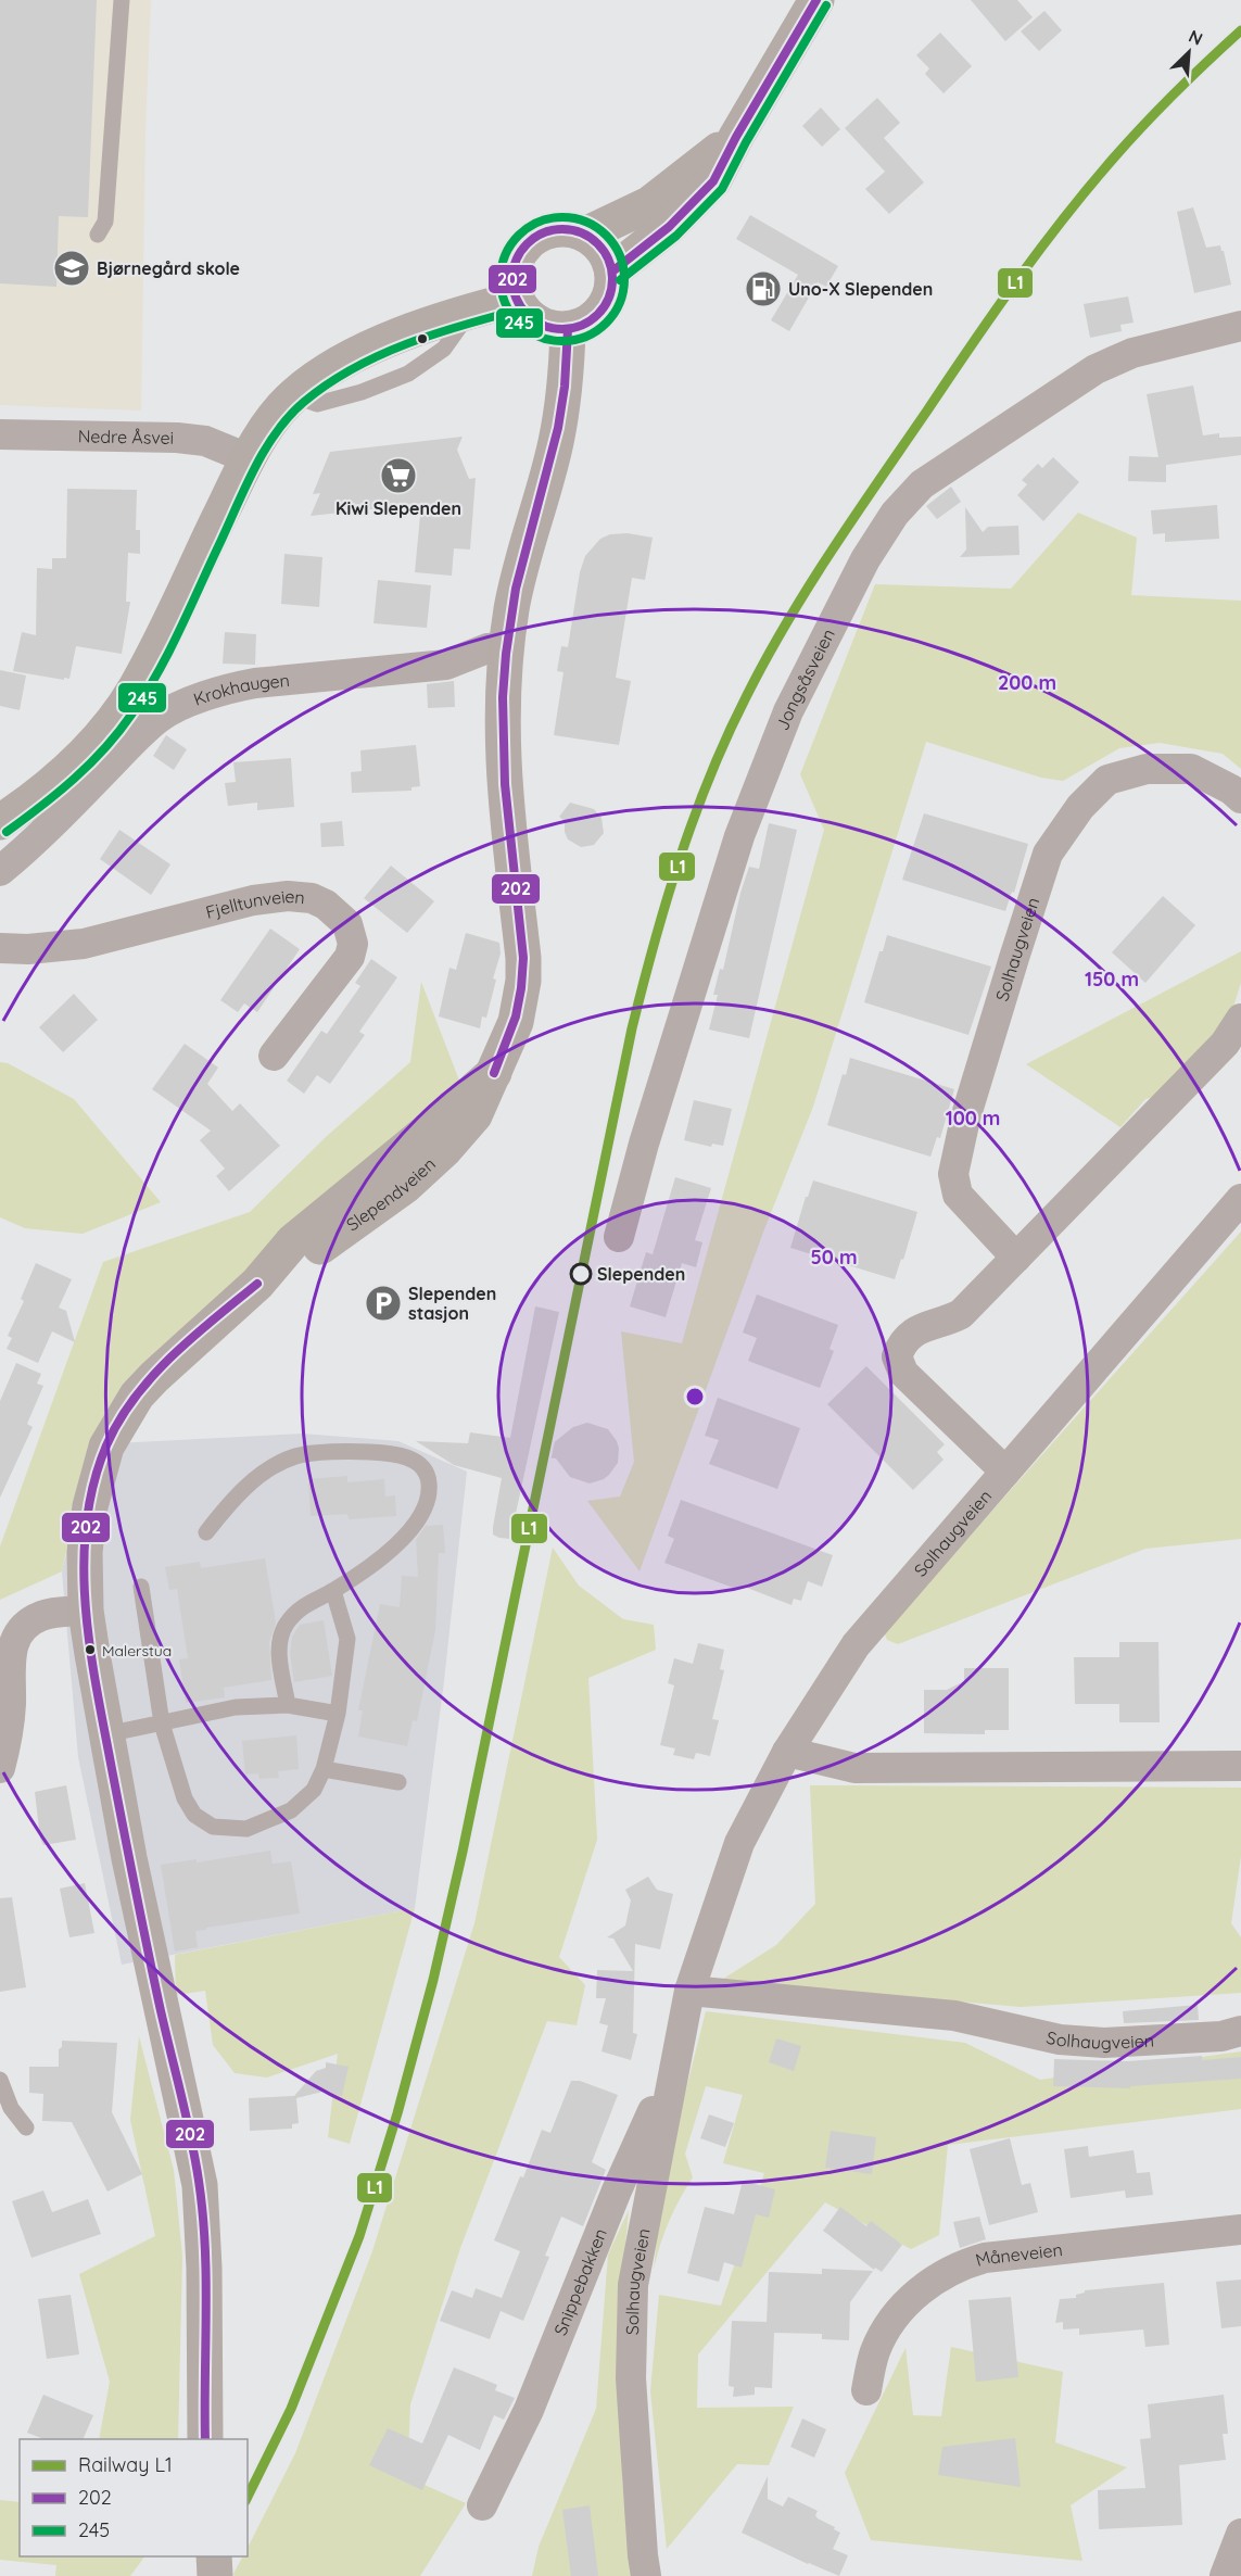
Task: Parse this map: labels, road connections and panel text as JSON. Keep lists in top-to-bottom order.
{
  "streets": {
    "main road": ["Slependveien"],
    "street": [
      "Nedre Åsvei",
      "Jongsåsveien",
      "Krokhaugen",
      "Fjelltunveien",
      "Solhaugveien",
      "Måneveien",
      "Snippebakken"
    ]
  },
  "crossings": [
    ["Krokhaugen", "Slependveien"],
    ["Solhaugveien", "Snippebakken"]
  ],
  "places": {
    "school or university": ["Bjørnegård skole"],
    "fuel station": ["Uno-X Slependen"],
    "supermarket": ["Kiwi Slependen"],
    "other": ["Slependen", "Malerstua"],
    "parking": ["Slependen stasjon"]
  },
  "lines": ["transit line 202", "transit line 245", "rail line L1"],
  "legend": ["Railway L1", "202", "245"],
  "north": "top right",
  "rings": [
    "200 m",
    "150 m",
    "100 m",
    "50 m"
  ]
}
